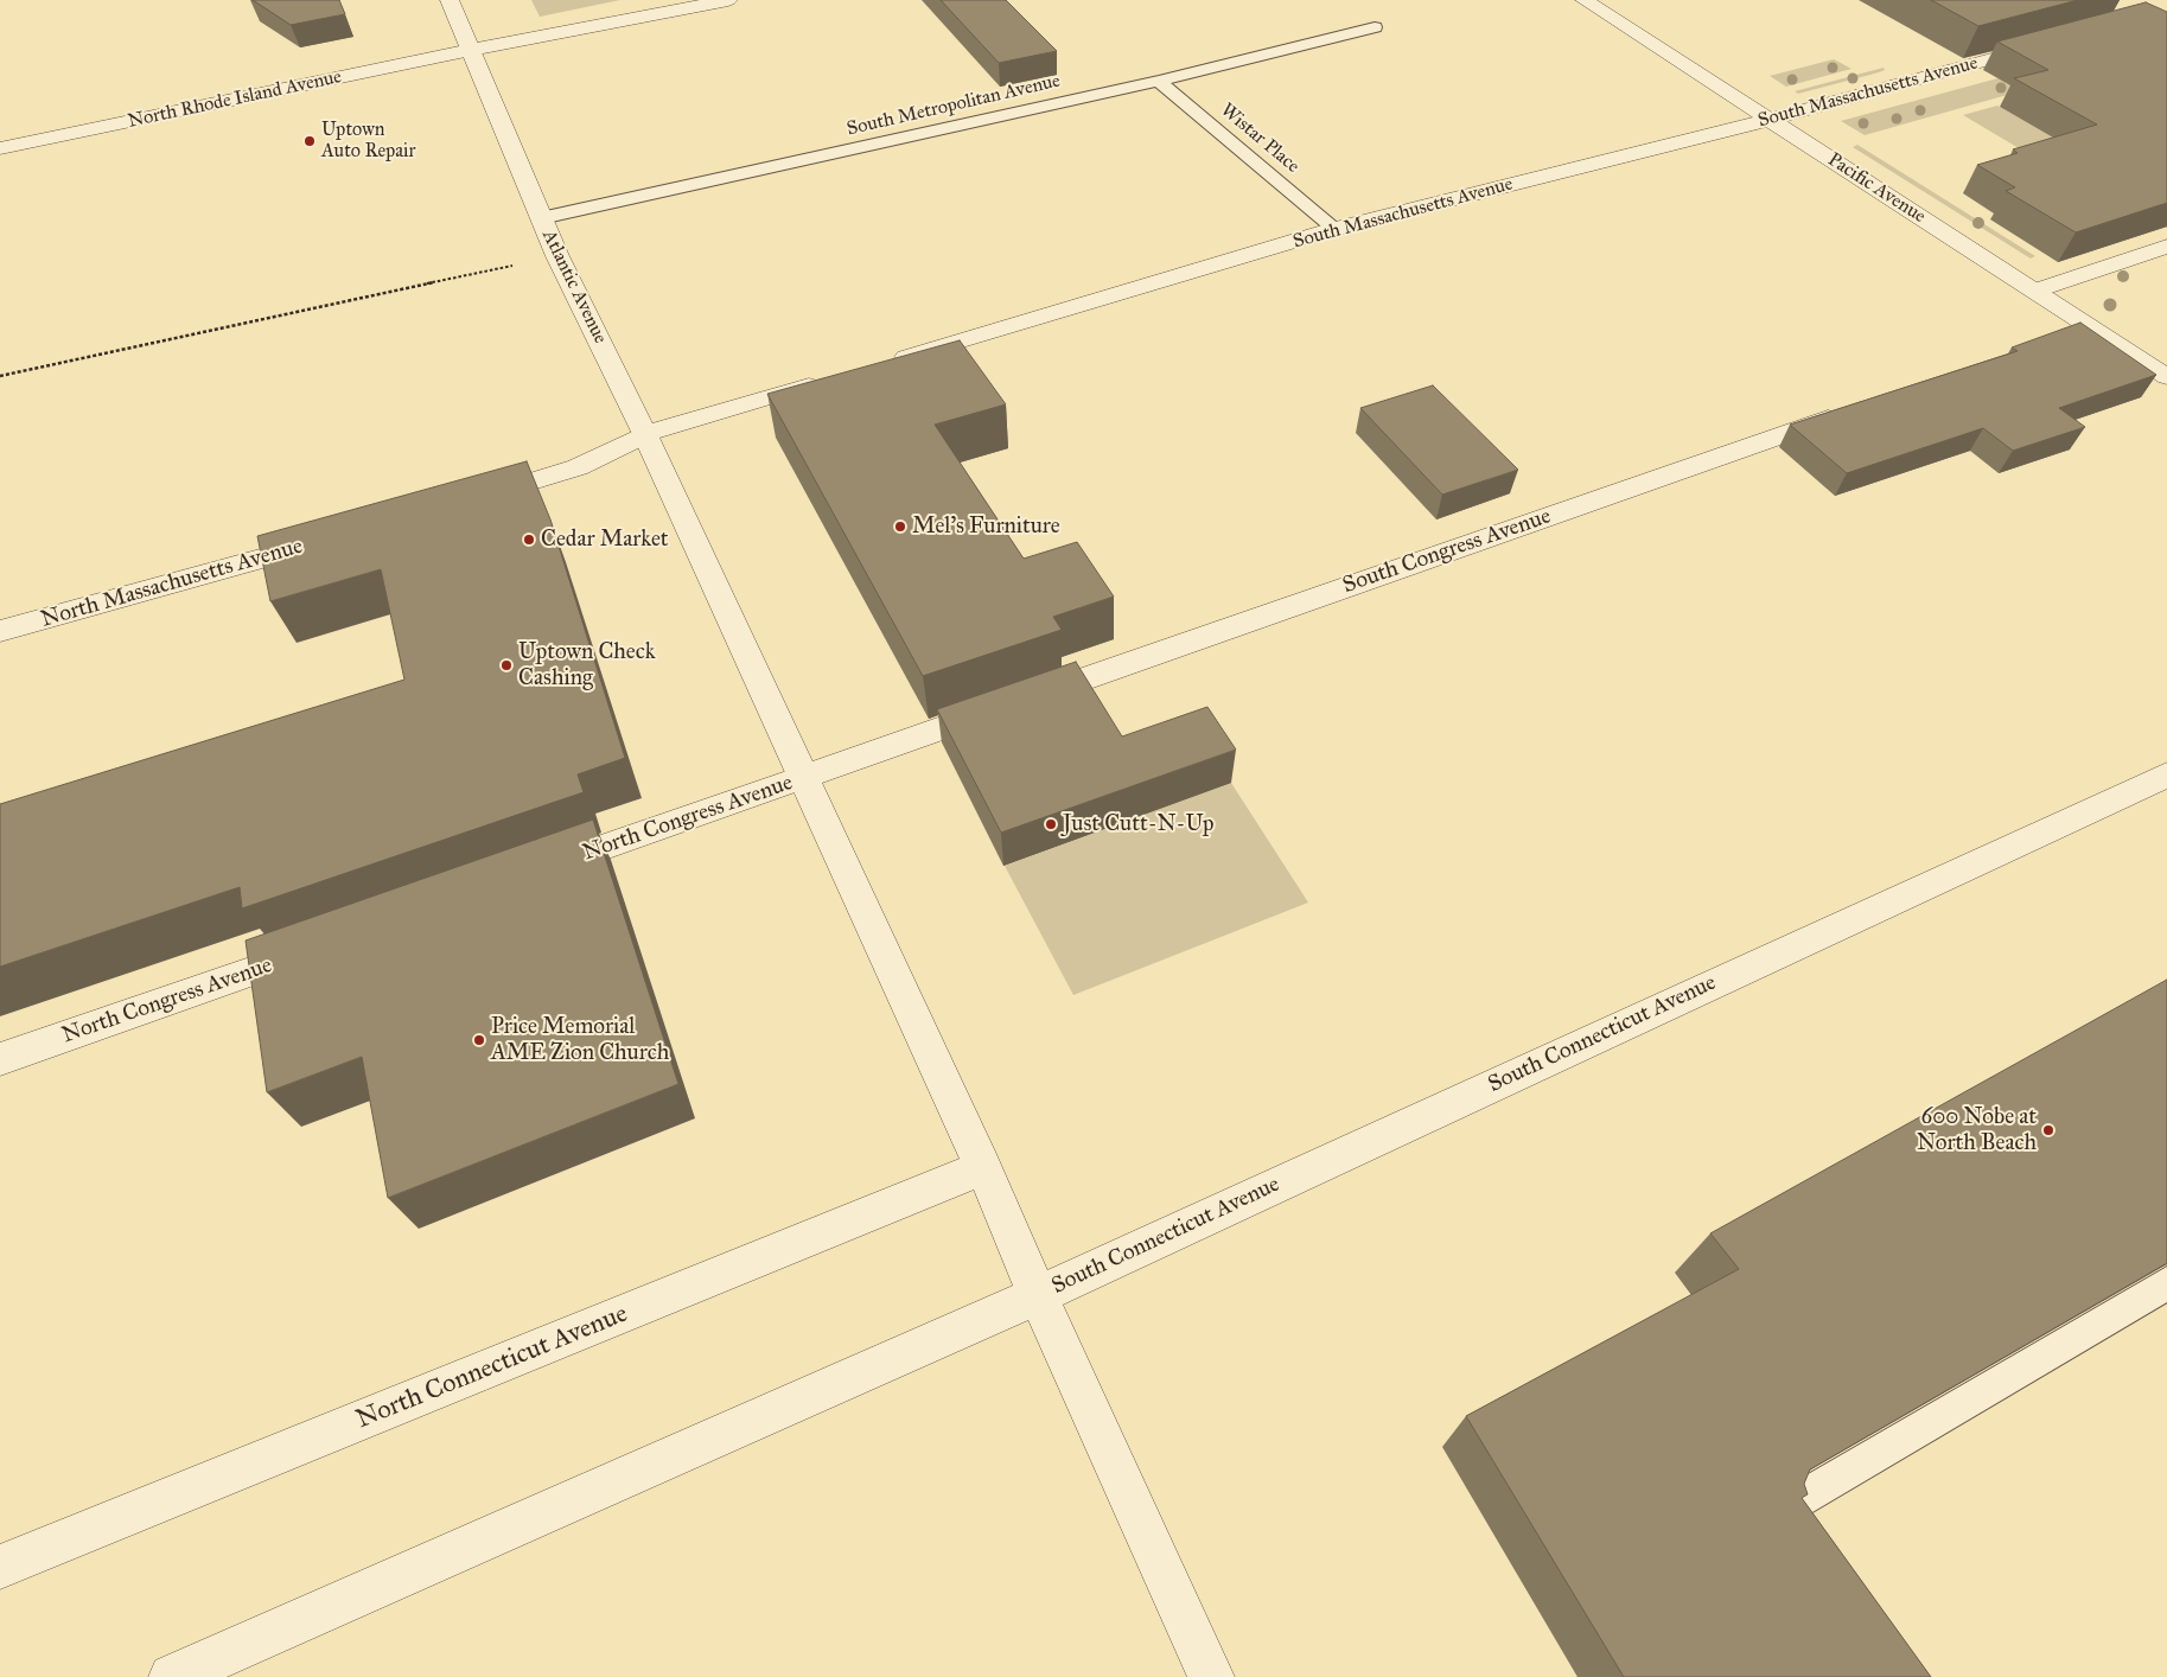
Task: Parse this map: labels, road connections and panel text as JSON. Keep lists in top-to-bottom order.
{
  "streets": {
    "street": [
      "South Massachusetts Avenue",
      "North Rhode Island Avenue",
      "Pacific Avenue",
      "Atlantic Avenue",
      "South Congress Avenue",
      "North Massachusetts Avenue",
      "North Congress Avenue",
      "South Connecticut Avenue",
      "North Connecticut Avenue"
    ],
    "lane": ["South Metropolitan Avenue", "Wistar Place"]
  },
  "crossings": [
    ["South Massachusetts Avenue", "Wistar Place"],
    ["South Massachusetts Avenue", "Pacific Avenue"],
    ["North Rhode Island Avenue", "Atlantic Avenue"],
    ["South Metropolitan Avenue", "Wistar Place"],
    ["South Metropolitan Avenue", "Atlantic Avenue"],
    ["Atlantic Avenue", "South Congress Avenue"],
    ["Atlantic Avenue", "North Congress Avenue"],
    ["Atlantic Avenue", "South Connecticut Avenue"],
    ["Atlantic Avenue", "North Connecticut Avenue"],
    ["South Congress Avenue", "North Congress Avenue"]
  ],
  "places": [
    "Uptown Auto Repair",
    "Mel's Furniture",
    "Cedar Market",
    "Uptown Check Cashing",
    "Just Cutt-N-Up",
    "Price Memorial AME Zion Church",
    "600 Nobe at North Beach"
  ]
}
